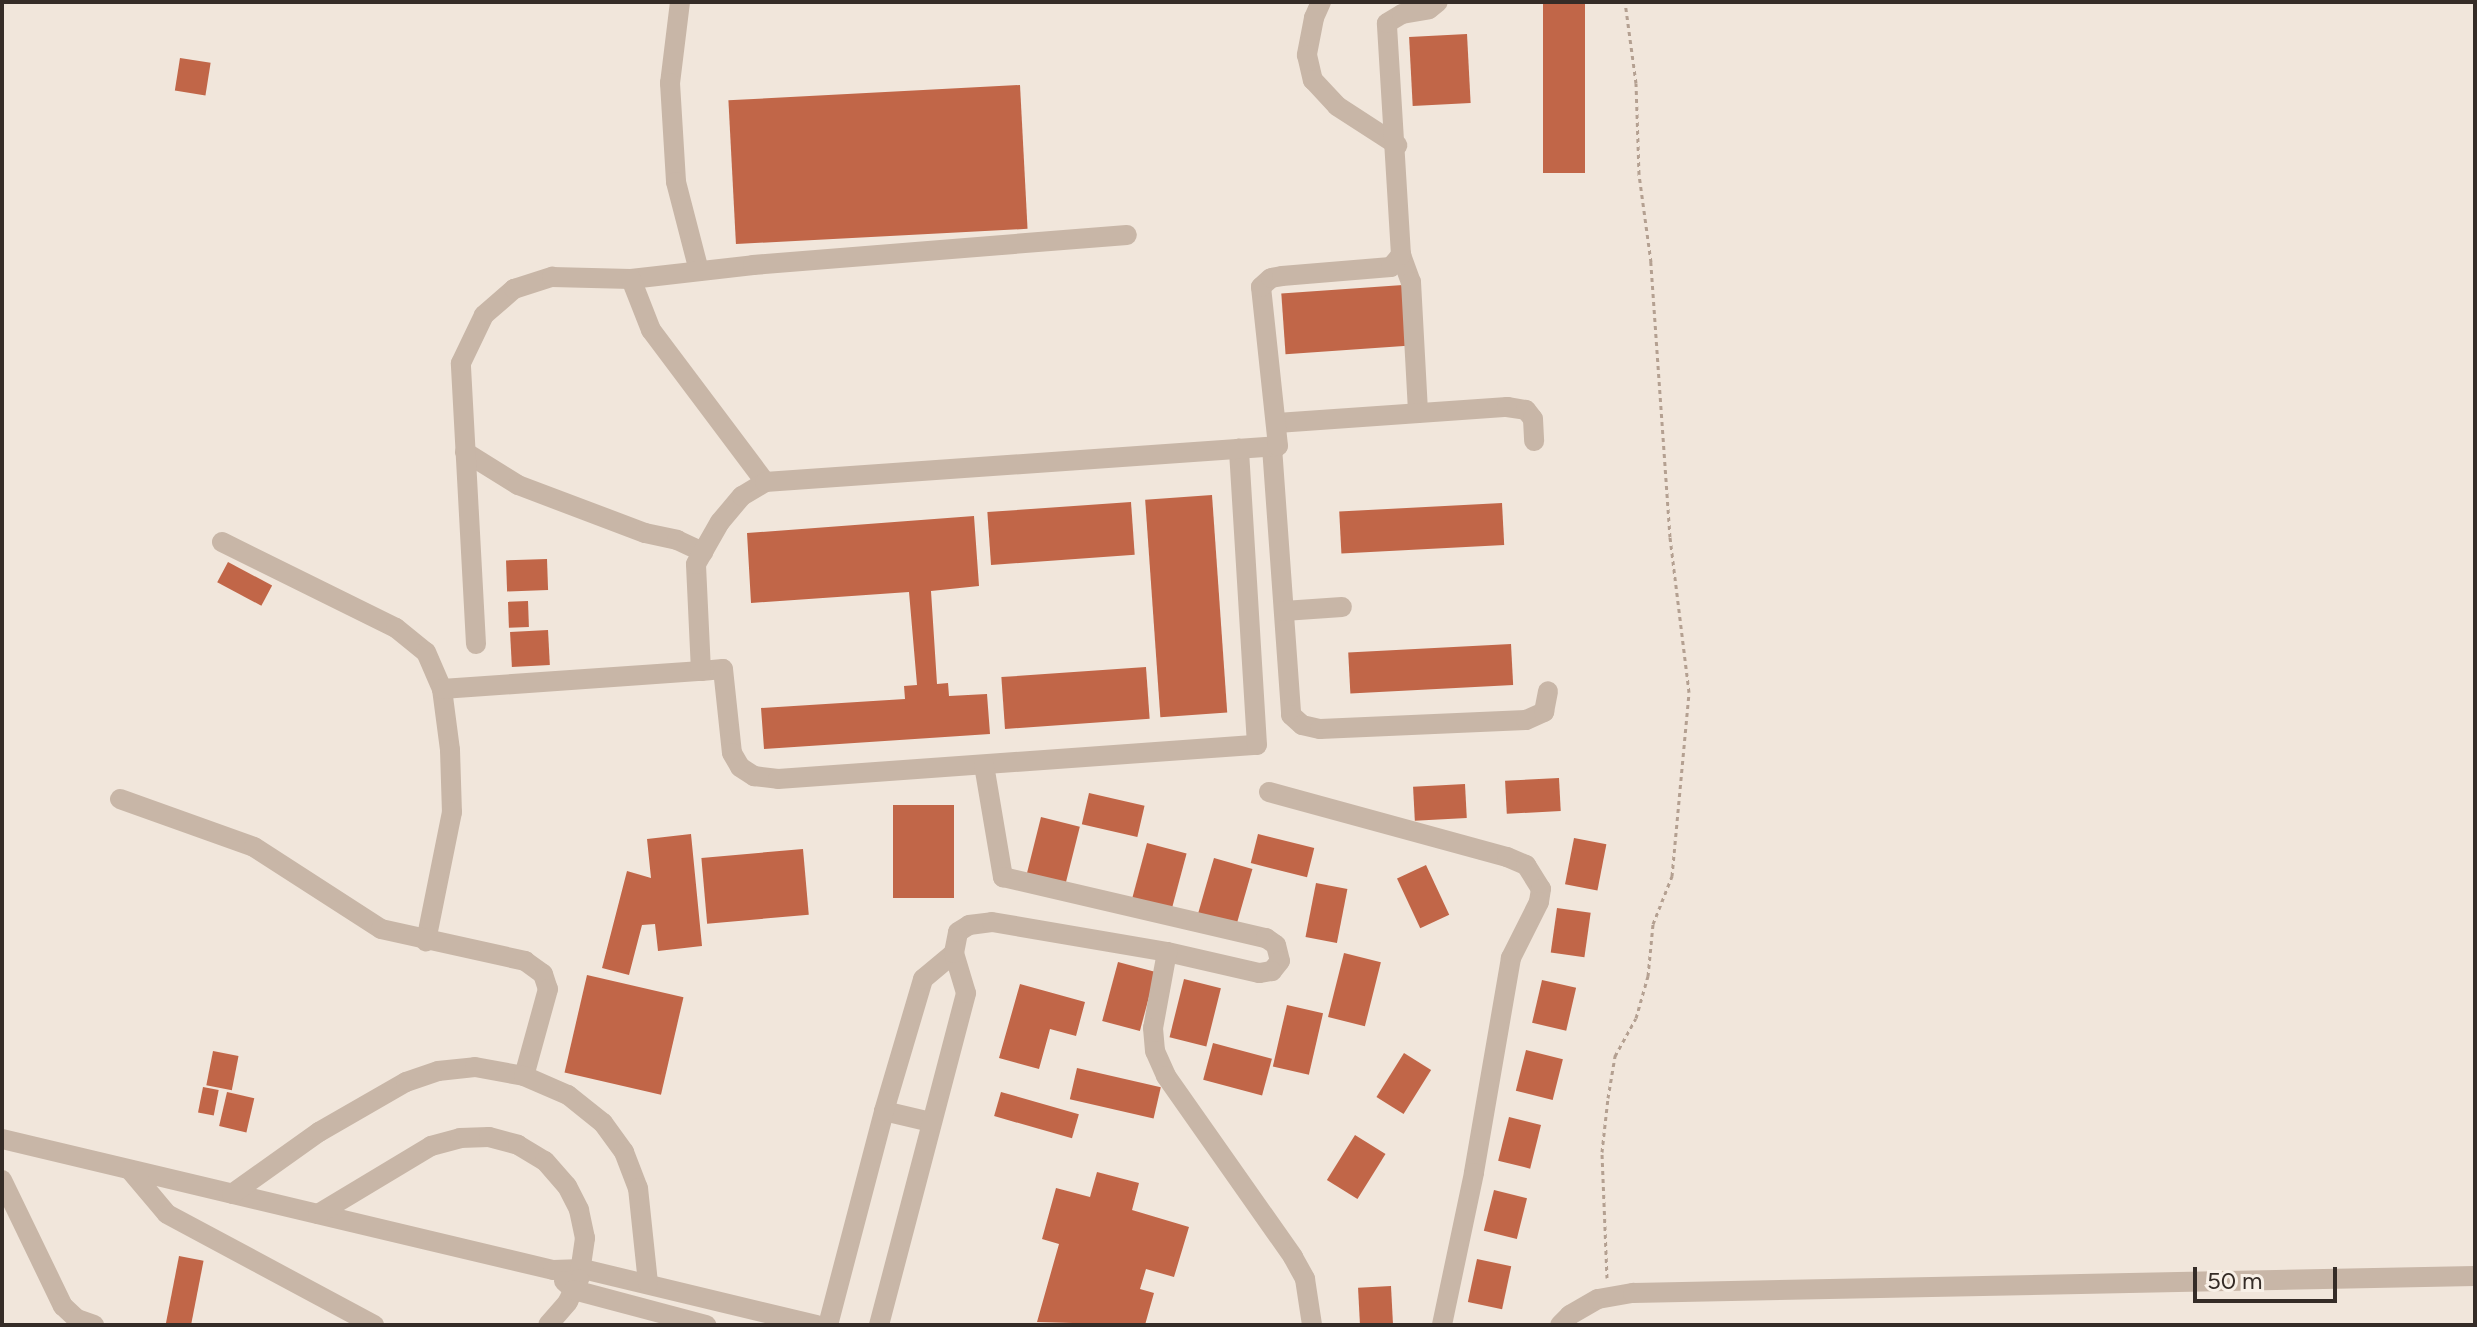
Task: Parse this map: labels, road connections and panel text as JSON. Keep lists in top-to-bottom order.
{
  "scale_bar": "50 m"
}
